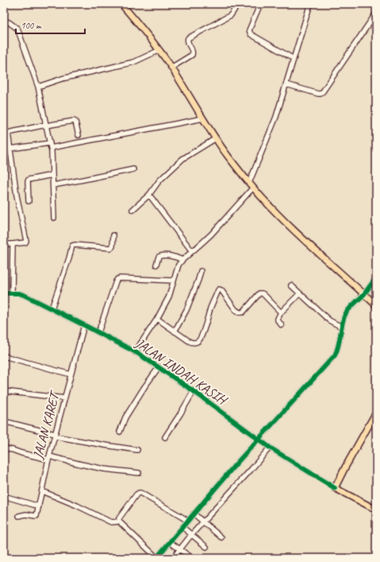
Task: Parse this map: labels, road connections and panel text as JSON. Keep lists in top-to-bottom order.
{
  "streets": {
    "street": ["JALAN INDAH KASIH", "JALAN KARET"]
  },
  "crossings": [
    ["JALAN INDAH KASIH", "JALAN KARET"]
  ],
  "scale_bar": "100 m"
}
